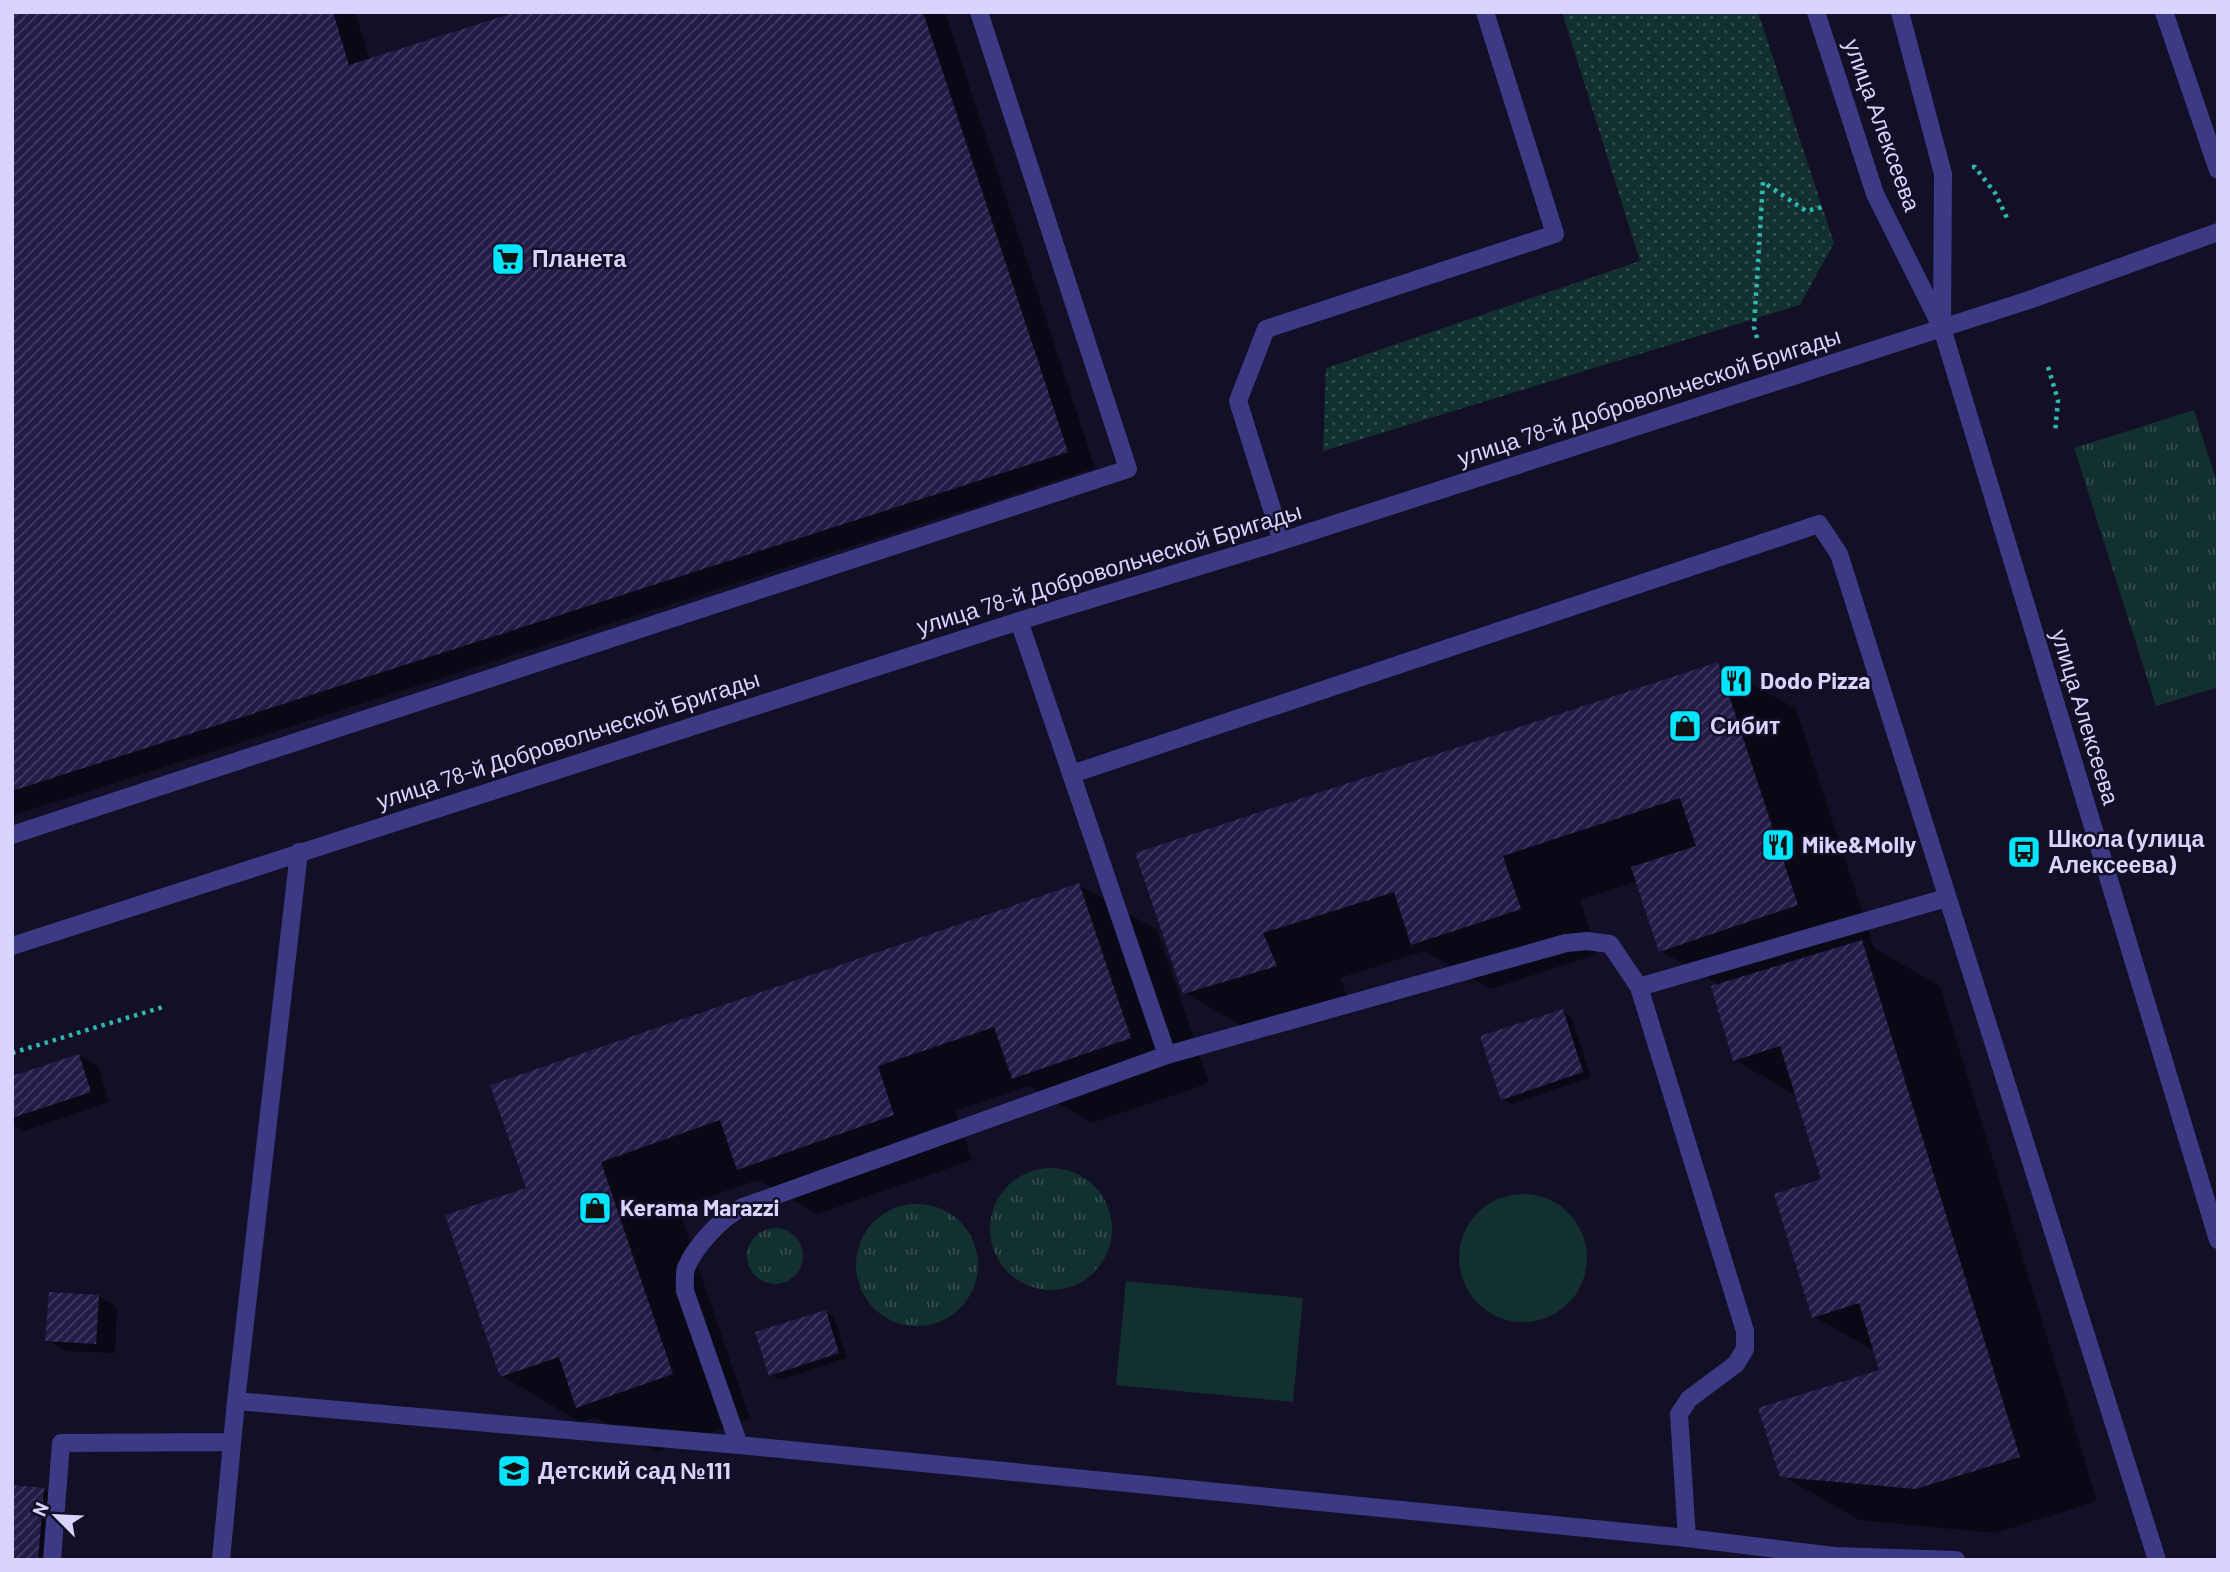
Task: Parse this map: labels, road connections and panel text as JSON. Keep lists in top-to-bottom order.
{
  "streets": {
    "street": ["улица Алексеева", "улица 78-й Добровольческой Бригады"]
  },
  "crossings": [
    ["улица Алексеева", "улица 78-й Добровольческой Бригады"]
  ],
  "places": {
    "supermarket": ["Планета"],
    "restaurant": ["Dodo Pizza", "Mike&Molly"],
    "shop": ["Сибит", "Kerama Marazzi"],
    "bus stop": ["Школа (улица Алексеева)"],
    "school or university": ["Детский сад №111"]
  },
  "north": "top left"
}
